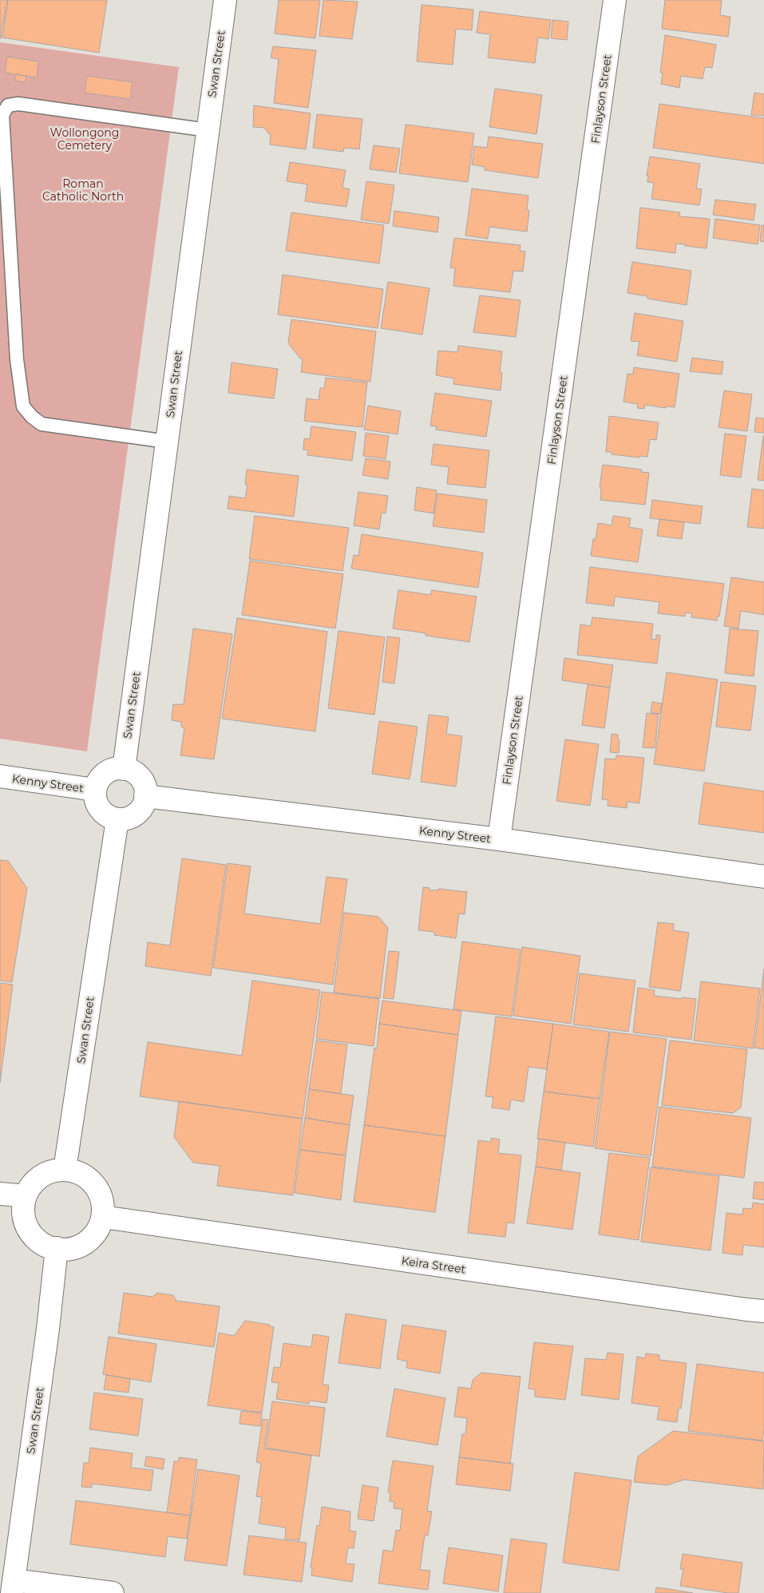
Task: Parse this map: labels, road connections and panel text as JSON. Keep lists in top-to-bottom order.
{
  "streets": {
    "street": [
      "Swan Street",
      "Finlayson Street",
      "Kenny Street",
      "Keira Street"
    ]
  },
  "crossings": [
    ["Swan Street", "Kenny Street"],
    ["Swan Street", "Keira Street"],
    ["Finlayson Street", "Kenny Street"]
  ],
  "parks": ["Wollongong Cemetery", "Roman Catholic North"]
}
